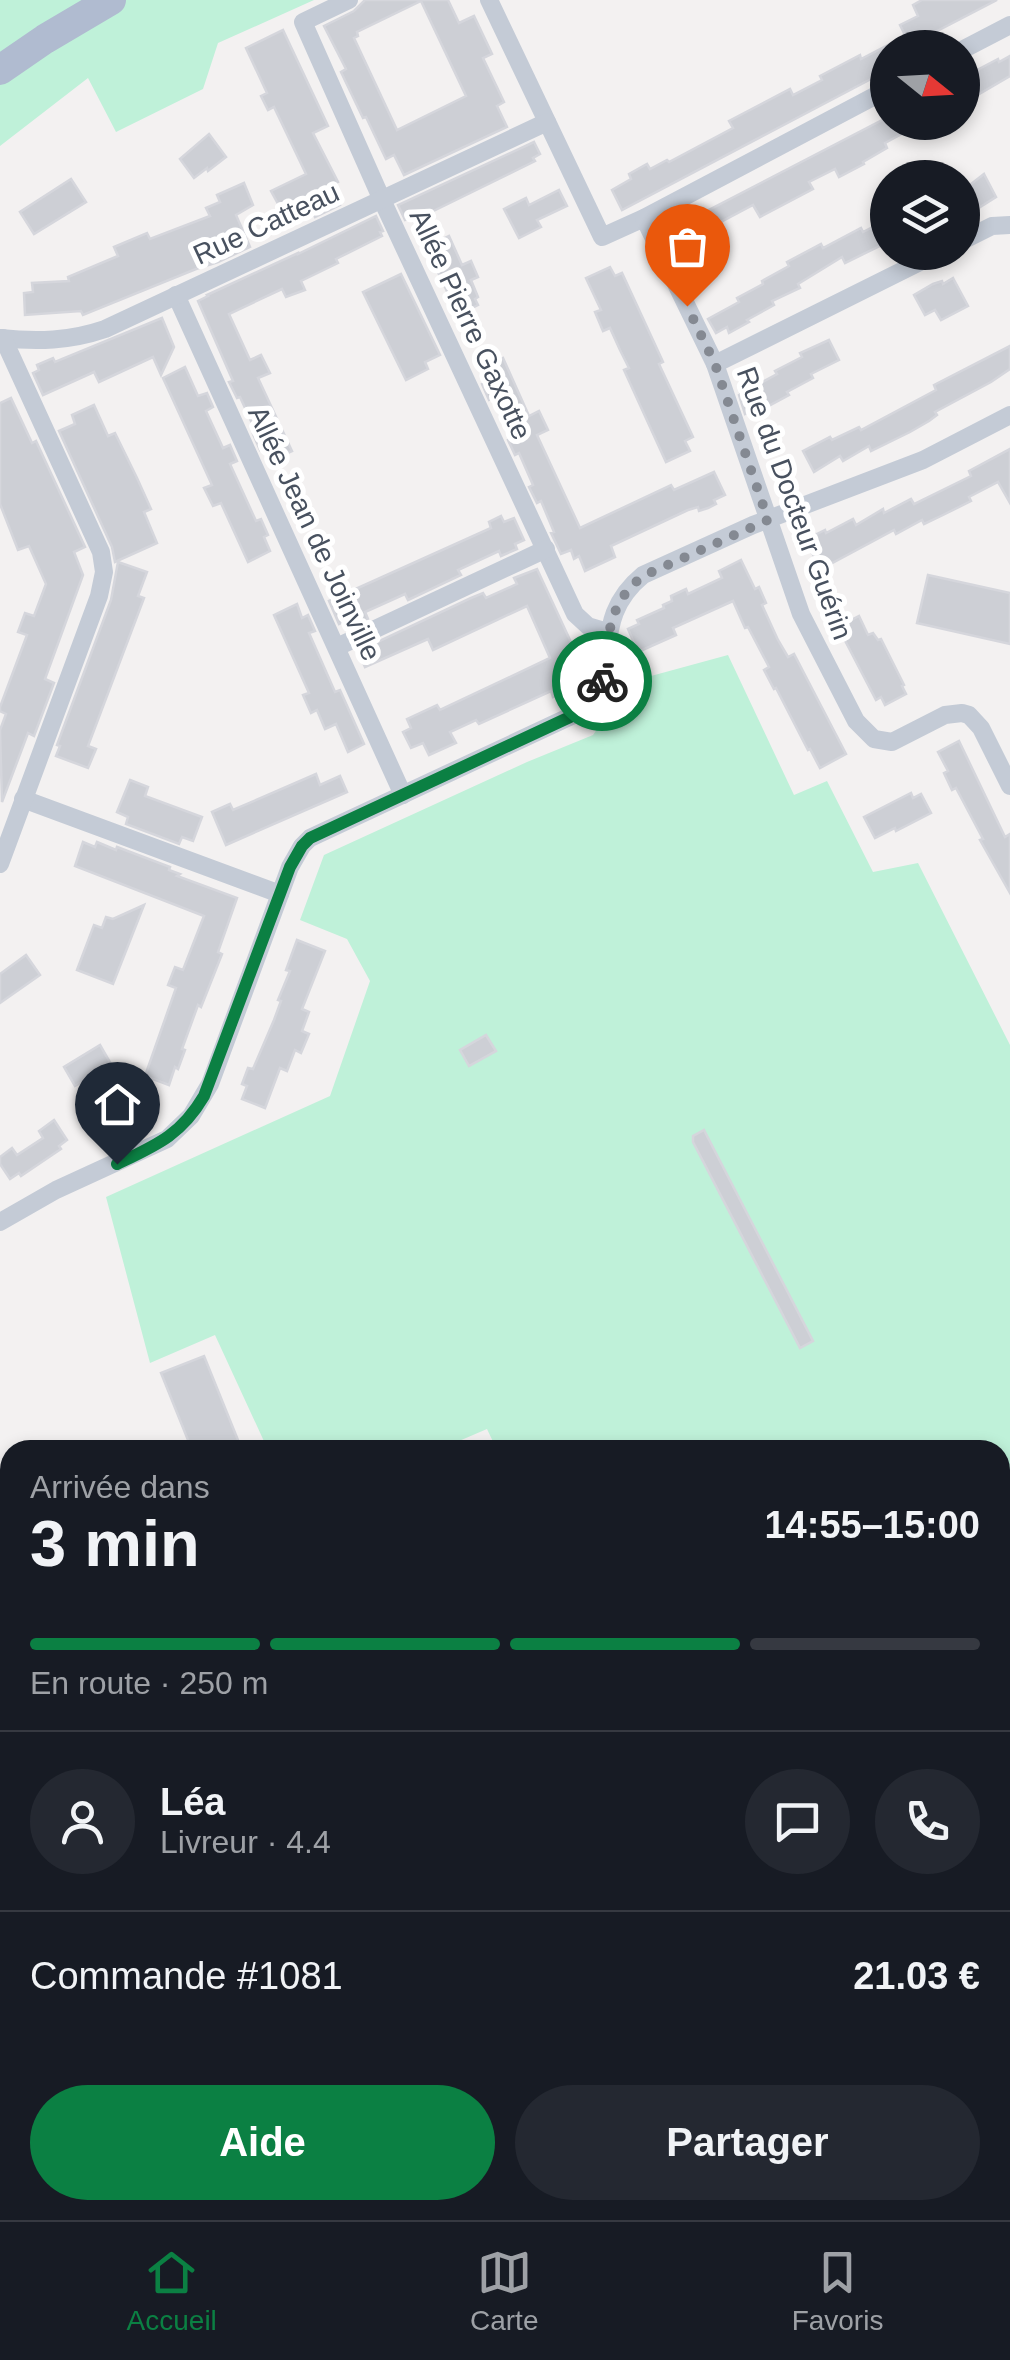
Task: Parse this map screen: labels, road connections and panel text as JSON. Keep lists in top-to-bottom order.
{
  "streets": {
    "street": [
      "Rue Catteau",
      "Allée Pierre Gaxotte",
      "Rue du Docteur Guérin",
      "Allée Jean de Joinville"
    ]
  },
  "crossings": [
    ["Rue Catteau", "Allée Pierre Gaxotte"],
    ["Rue Catteau", "Allée Jean de Joinville"]
  ],
  "north": "right",
  "page": {
    "heading": ["3 min", "Arrivée dans", "14:55–15:00"],
    "panel": [
      "Léa",
      "Livreur · 4.4",
      "Commande #1081",
      "21.03 €"
    ],
    "bar": "En route · 250 m",
    "buttons": ["Aide", "Partager"],
    "tabs": ["Accueil", "Carte", "Favoris"]
  }
}
